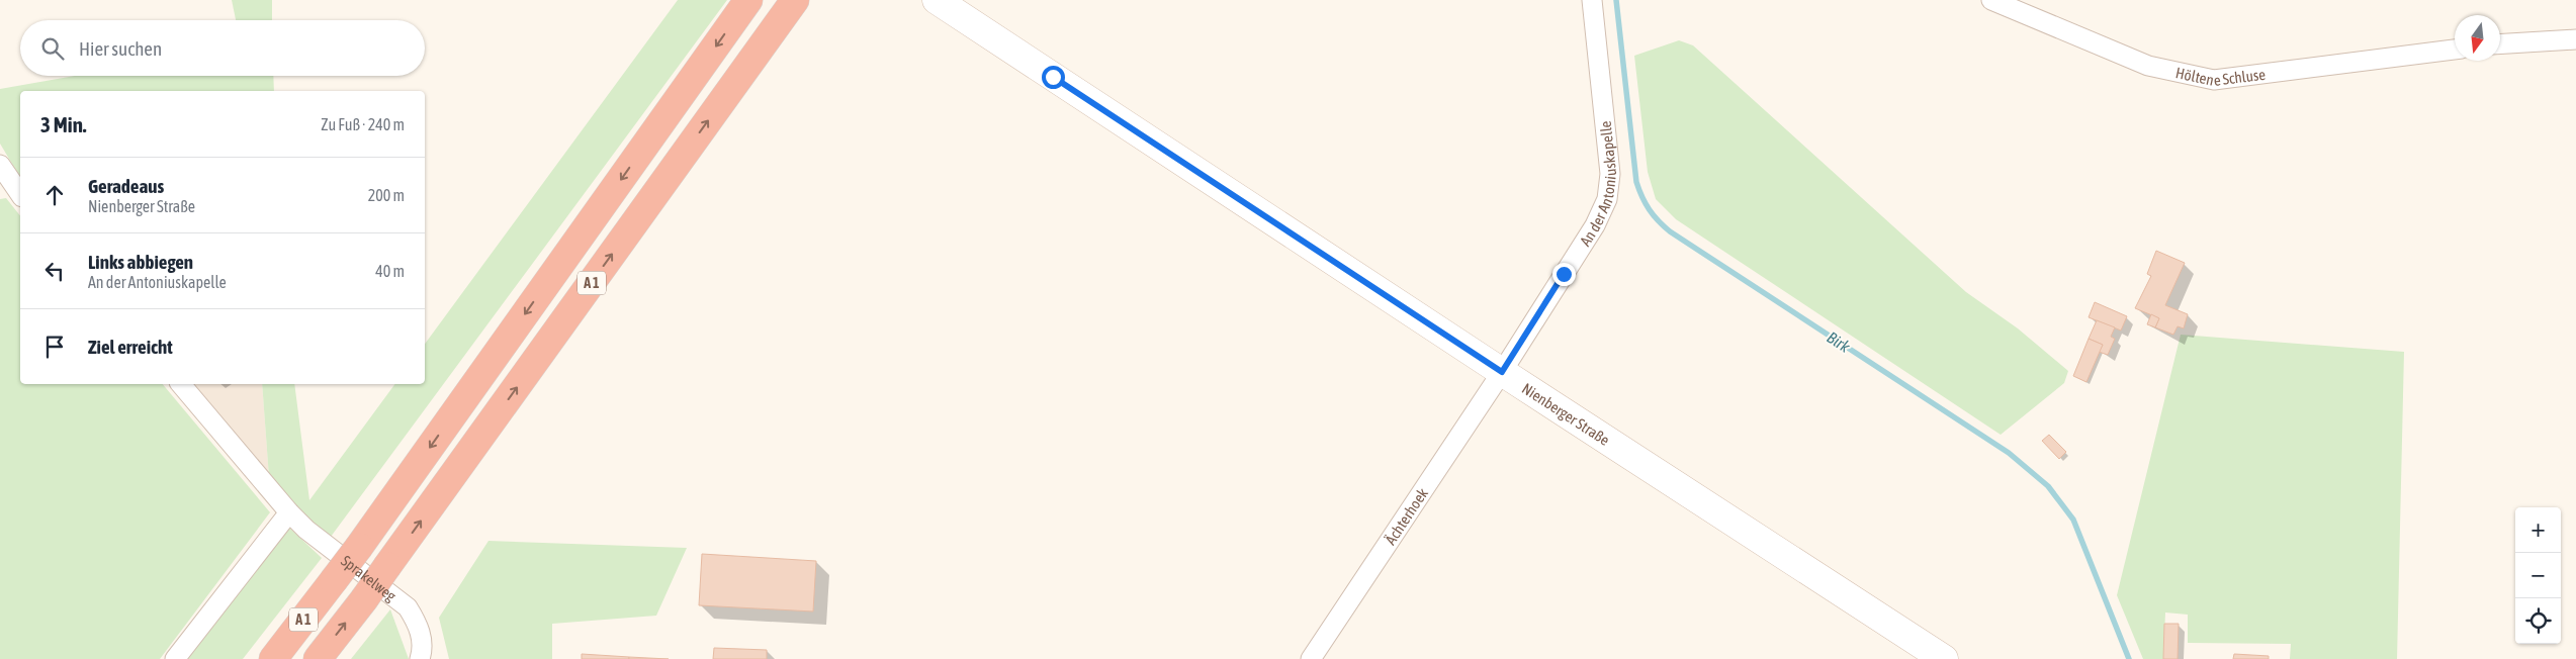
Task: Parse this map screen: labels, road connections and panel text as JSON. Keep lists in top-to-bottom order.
{
  "streets": {
    "highway": ["A 1"],
    "street": [
      "Höltene Schluse",
      "An der Antoniuskapelle",
      "Nienberger Straße",
      "Ächterhoek",
      "Sprakelweg"
    ]
  },
  "crossings": [
    ["An der Antoniuskapelle", "Nienberger Straße"],
    ["An der Antoniuskapelle", "Ächterhoek"],
    ["Nienberger Straße", "Ächterhoek"]
  ],
  "water": ["Birk"],
  "north": "bottom",
  "page": {
    "search": "Hier suchen",
    "heading": ["3 Min.", "Zu Fuß · 240 m"],
    "list": [
      ["Geradeaus", "Nienberger Straße", "200 m"],
      ["Links abbiegen", "An der Antoniuskapelle", "40 m"],
      "Ziel erreicht"
    ],
    "map_buttons": ["+", "−"]
  }
}
